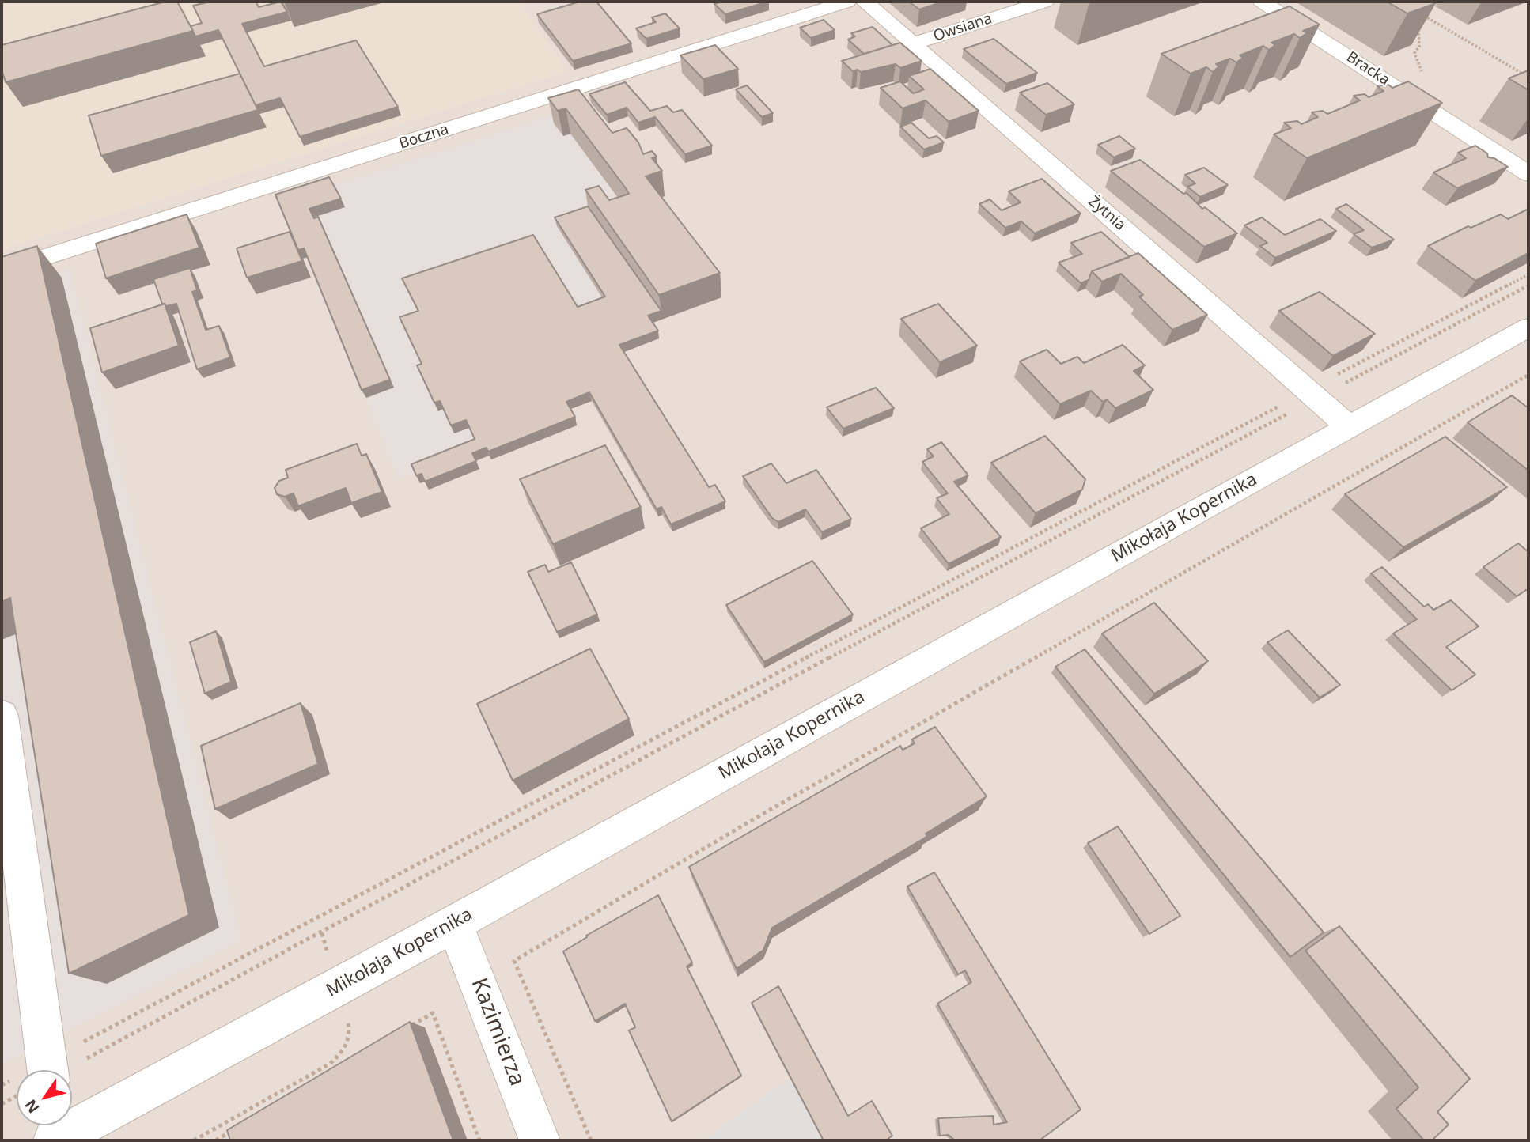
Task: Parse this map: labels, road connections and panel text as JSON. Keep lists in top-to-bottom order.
{
  "streets": {
    "street": [
      "Owsiana",
      "Bracka",
      "Boczna",
      "Żytnia",
      "Mikołaja Kopernika",
      "Kazimierza"
    ]
  },
  "crossings": [
    ["Owsiana", "Żytnia"],
    ["Żytnia", "Mikołaja Kopernika"],
    ["Mikołaja Kopernika", "Kazimierza"]
  ],
  "north": "bottom left"
}
